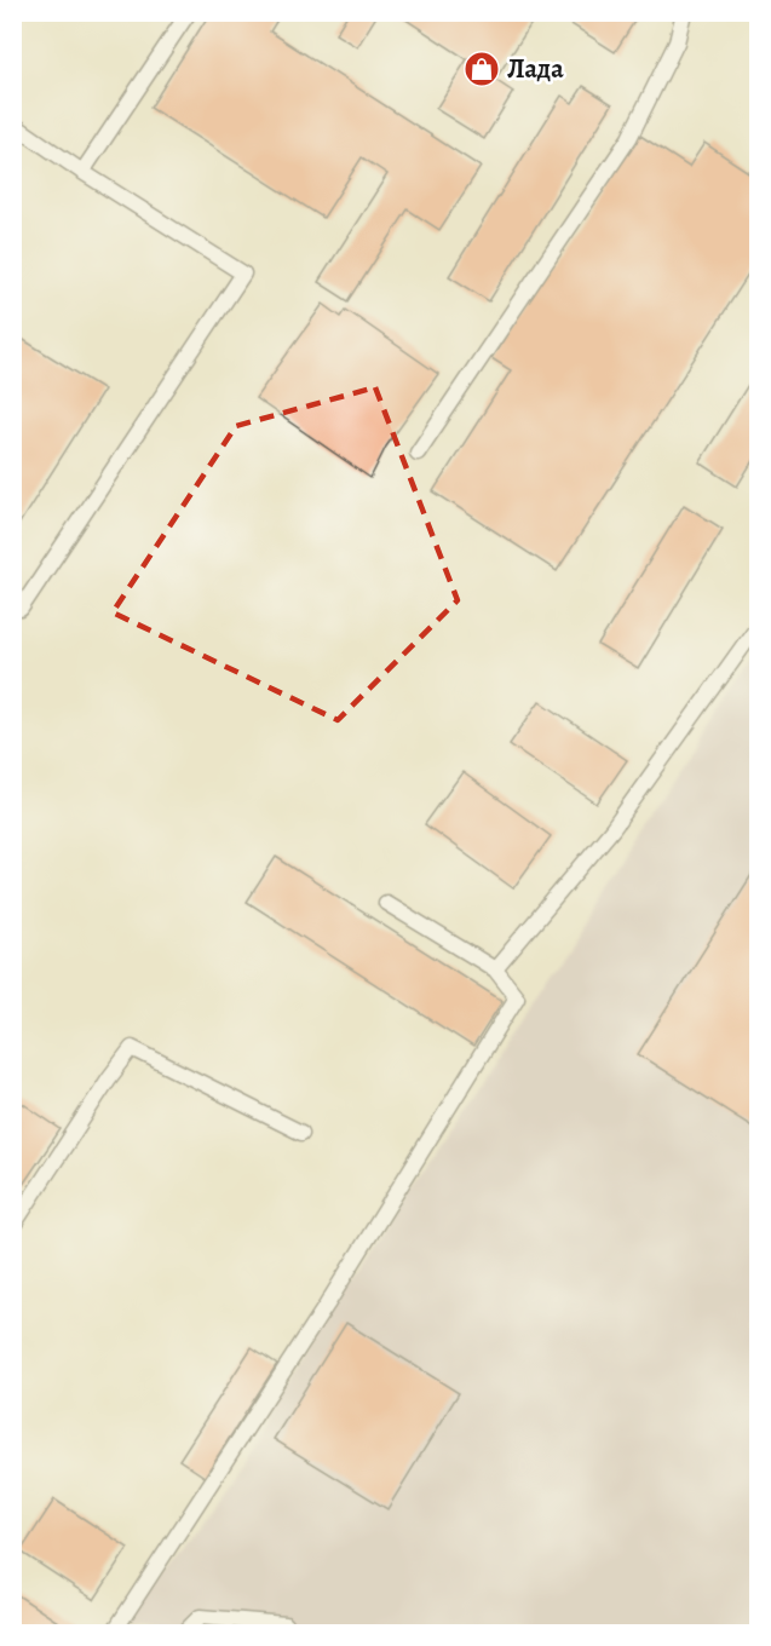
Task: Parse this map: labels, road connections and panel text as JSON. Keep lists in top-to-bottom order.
{
  "places": {
    "shop": ["Лада"]
  }
}
